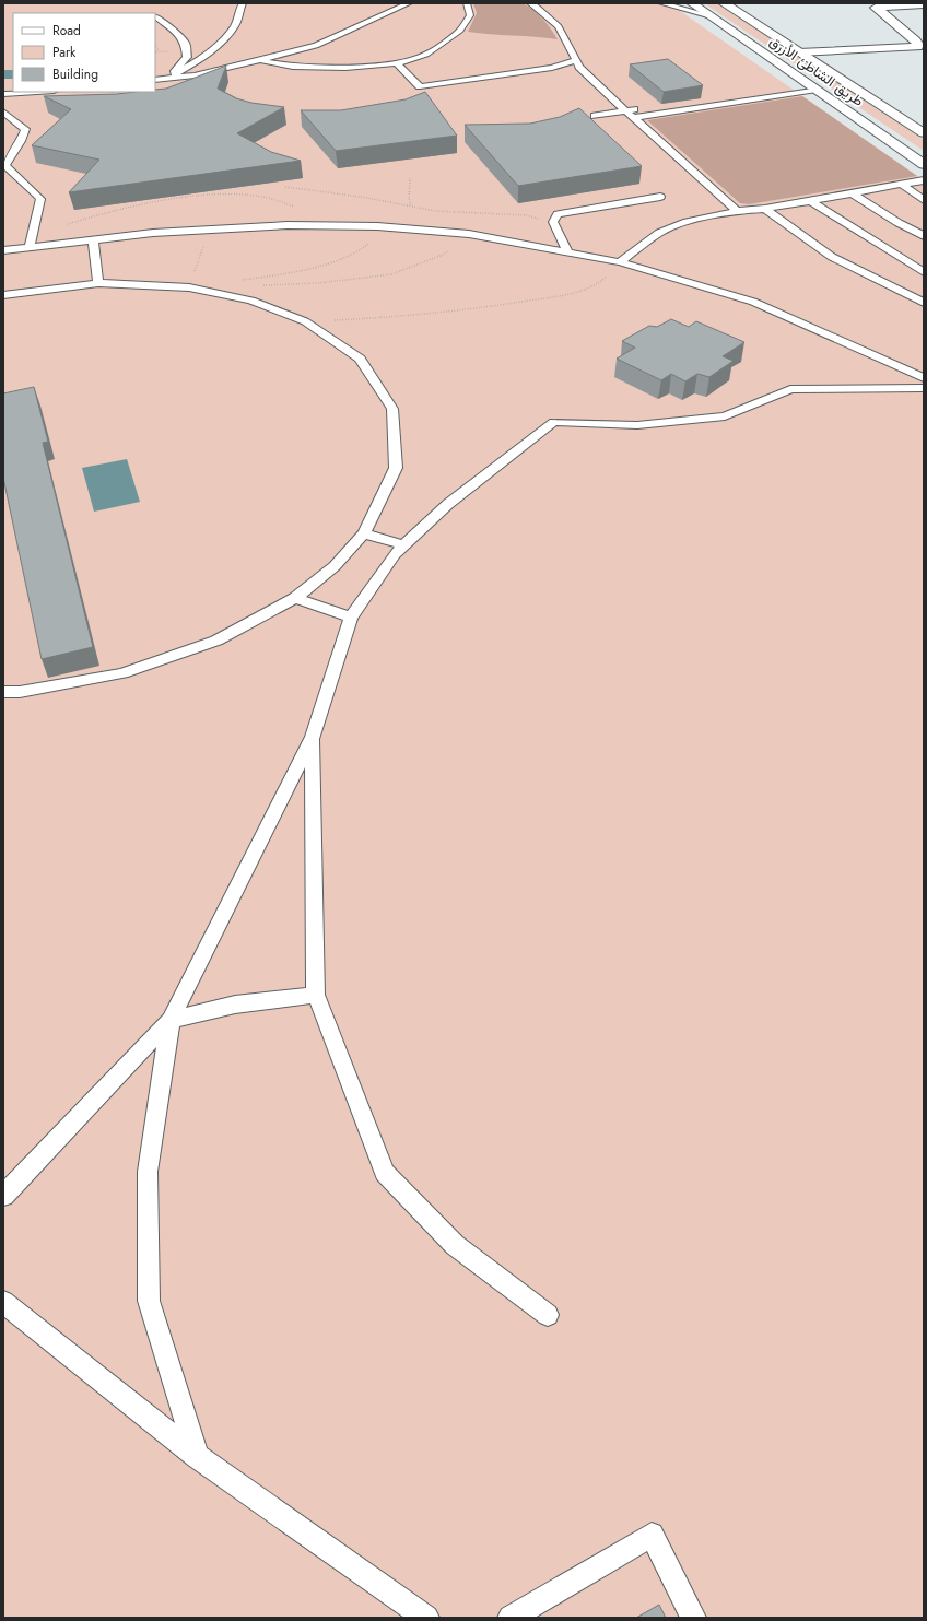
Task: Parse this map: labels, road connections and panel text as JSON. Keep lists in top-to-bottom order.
{
  "streets": {
    "main road": ["طريق الشاطئ الأزرق"]
  },
  "legend": ["Road", "Park", "Building"]
}
